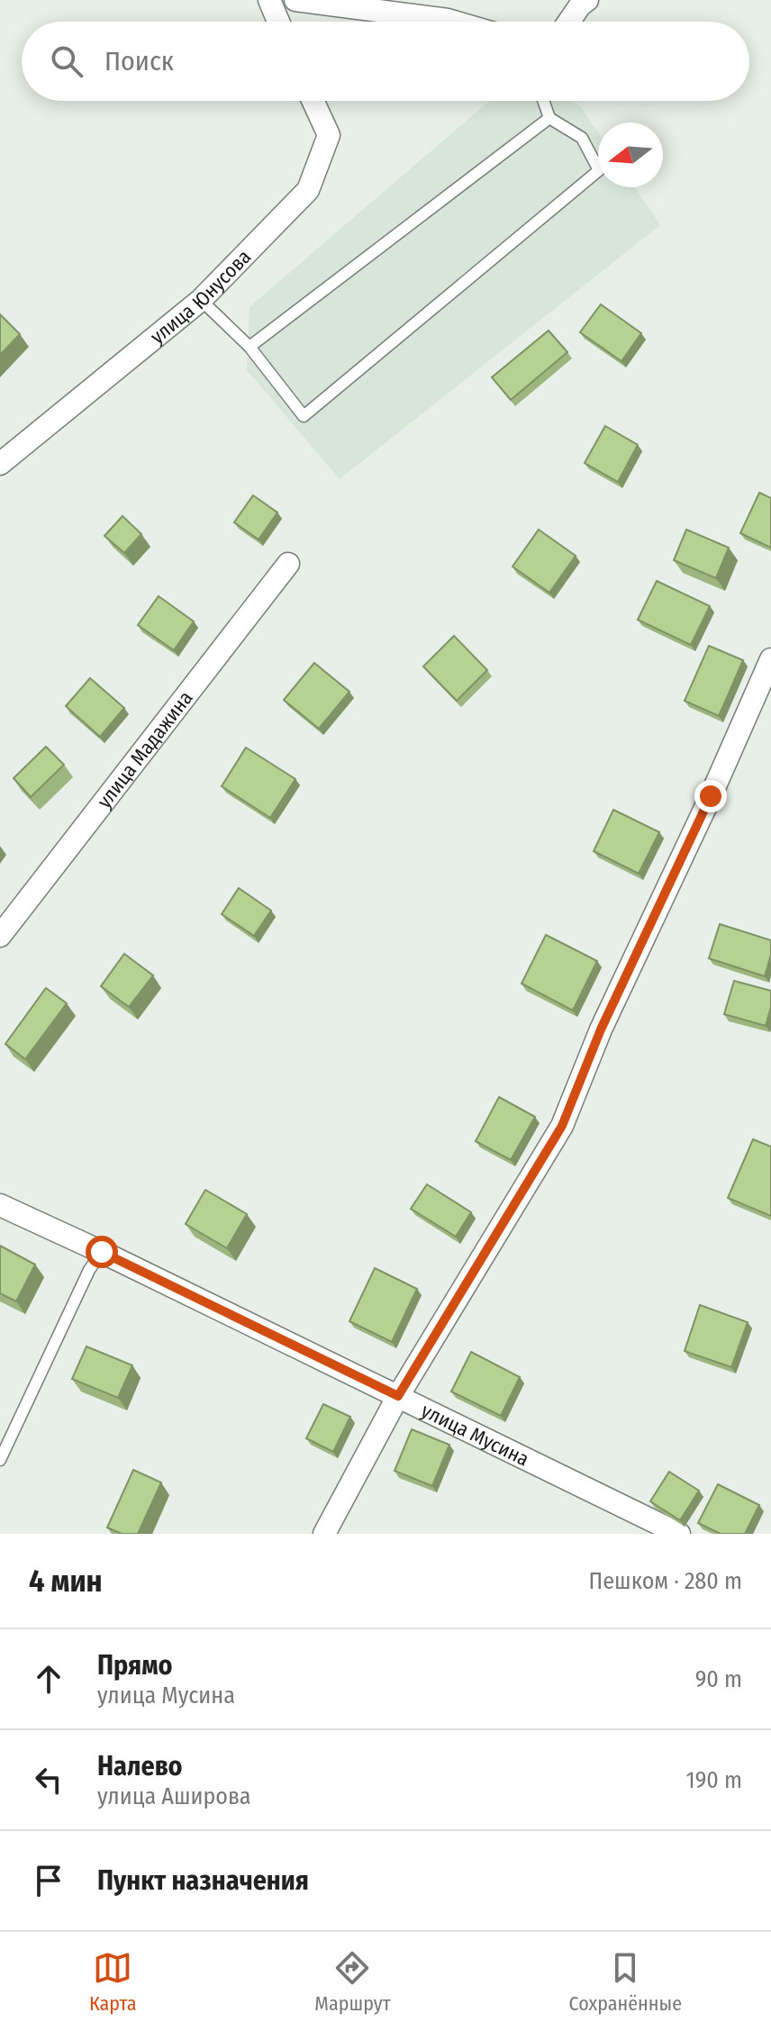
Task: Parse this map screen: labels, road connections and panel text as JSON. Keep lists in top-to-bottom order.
{
  "streets": {
    "street": ["улица Юнусова", "улица Мадажина", "улица Мусина"]
  },
  "north": "left",
  "page": {
    "search": "Поиск",
    "heading": ["4 мин", "Пешком · 280 m"],
    "list": [
      ["Прямо", "улица Мусина", "90 m"],
      ["Налево", "улица Аширова", "190 m"],
      "Пункт назначения"
    ],
    "nav": ["Карта", "Маршрут", "Сохранённые"]
  }
}
